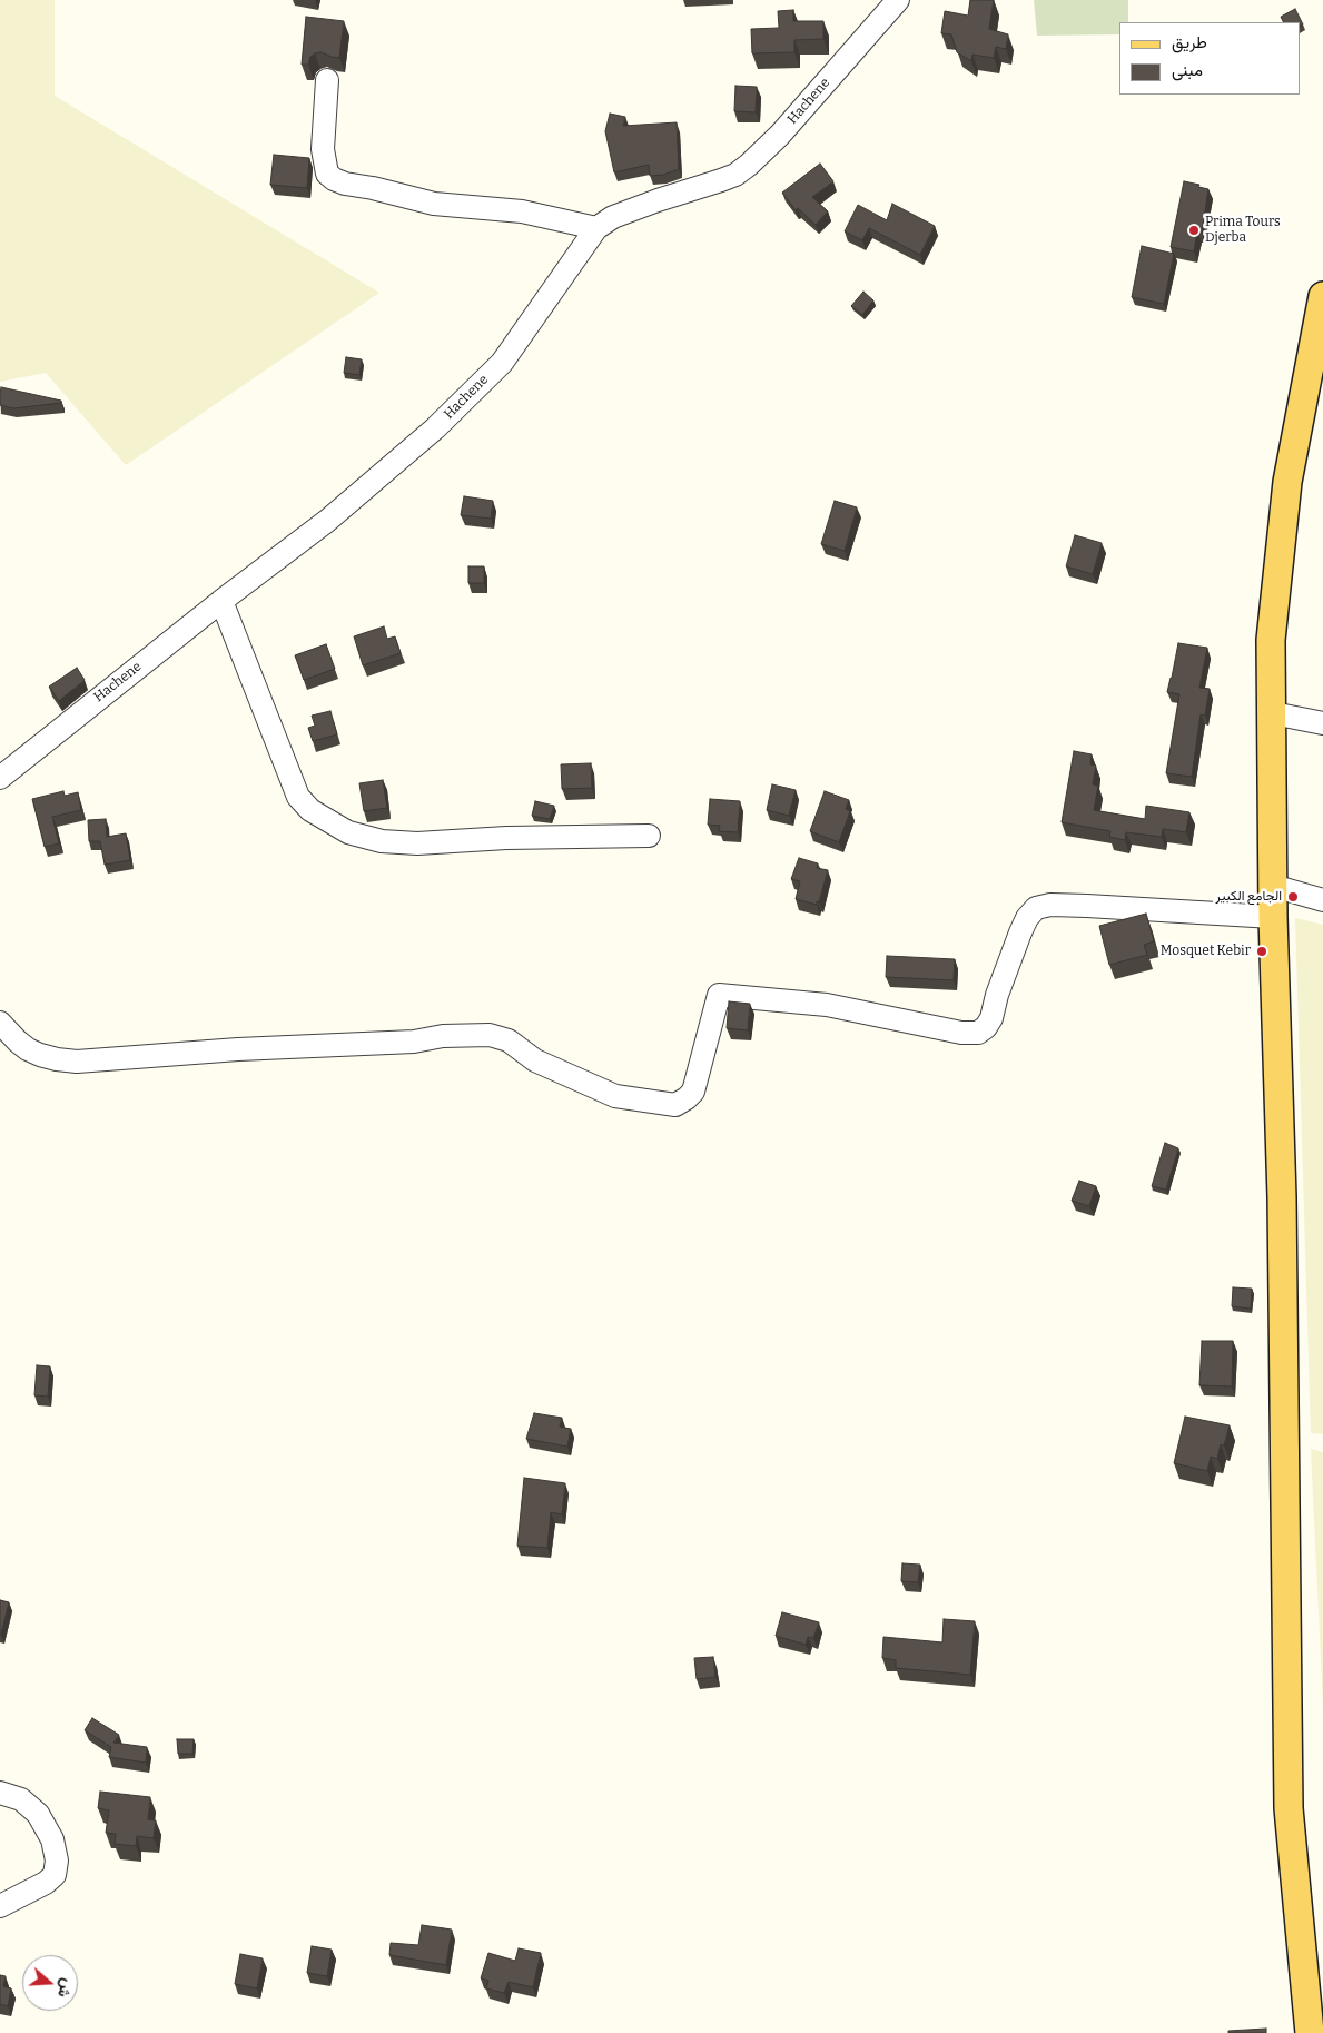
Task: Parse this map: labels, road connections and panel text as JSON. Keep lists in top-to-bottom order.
{
  "streets": {
    "street": ["Hachene"]
  },
  "places": ["Prima Tours Djerba", "الجامع الكبير", "Mosquet Kebir"],
  "legend": ["طريق", "مبنى"],
  "north": "right"
}
